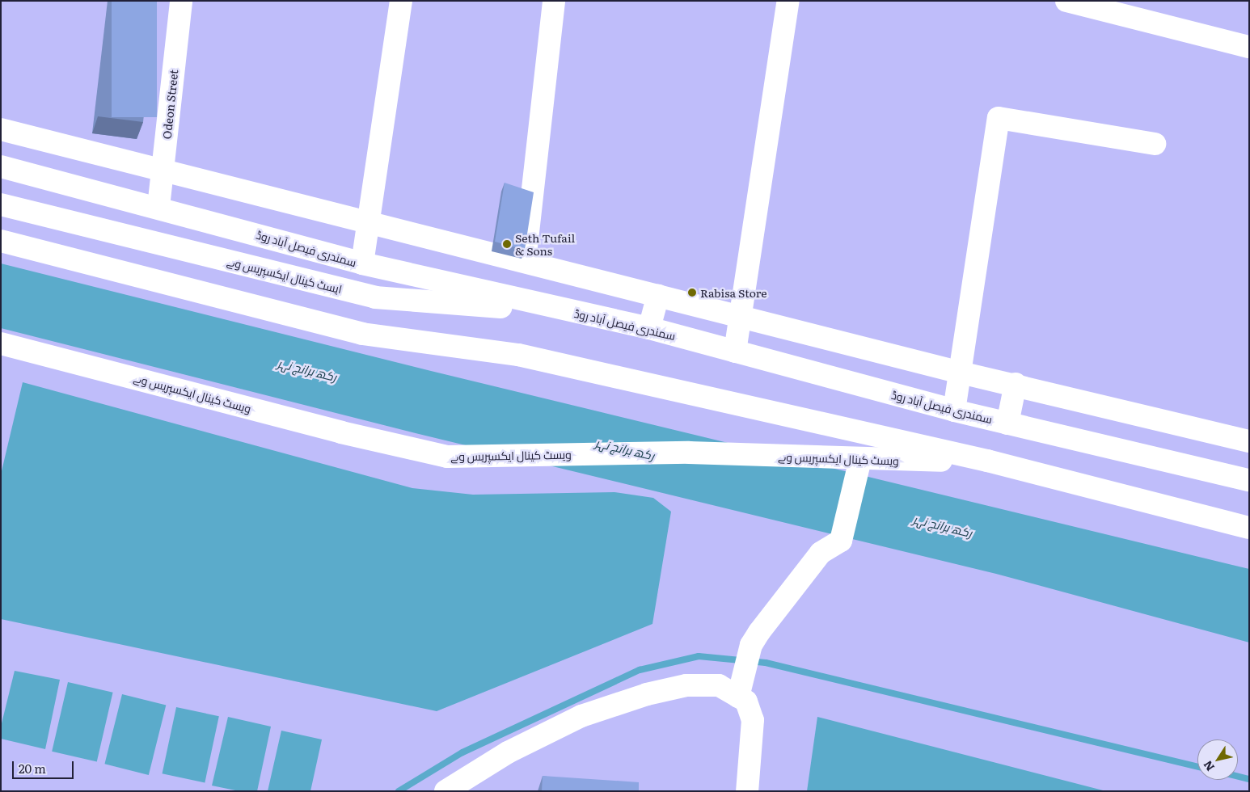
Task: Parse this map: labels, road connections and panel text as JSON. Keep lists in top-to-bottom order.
{
  "streets": {
    "main road": [
      "Odeon Street",
      "سمندری فیصل آباد روڈ",
      "ایسٹ کینال ایکسپریس وے",
      "ویسٹ کینال ایکسپریس وے"
    ]
  },
  "crossings": [
    ["Odeon Street", "سمندری فیصل آباد روڈ"],
    ["سمندری فیصل آباد روڈ", "ایسٹ کینال ایکسپریس وے"]
  ],
  "water": ["رکھ برانچ نہر"],
  "places": ["Seth Tufail & Sons", "Rabisa Store"],
  "scale_bar": "20 m",
  "north": "bottom left"
}
